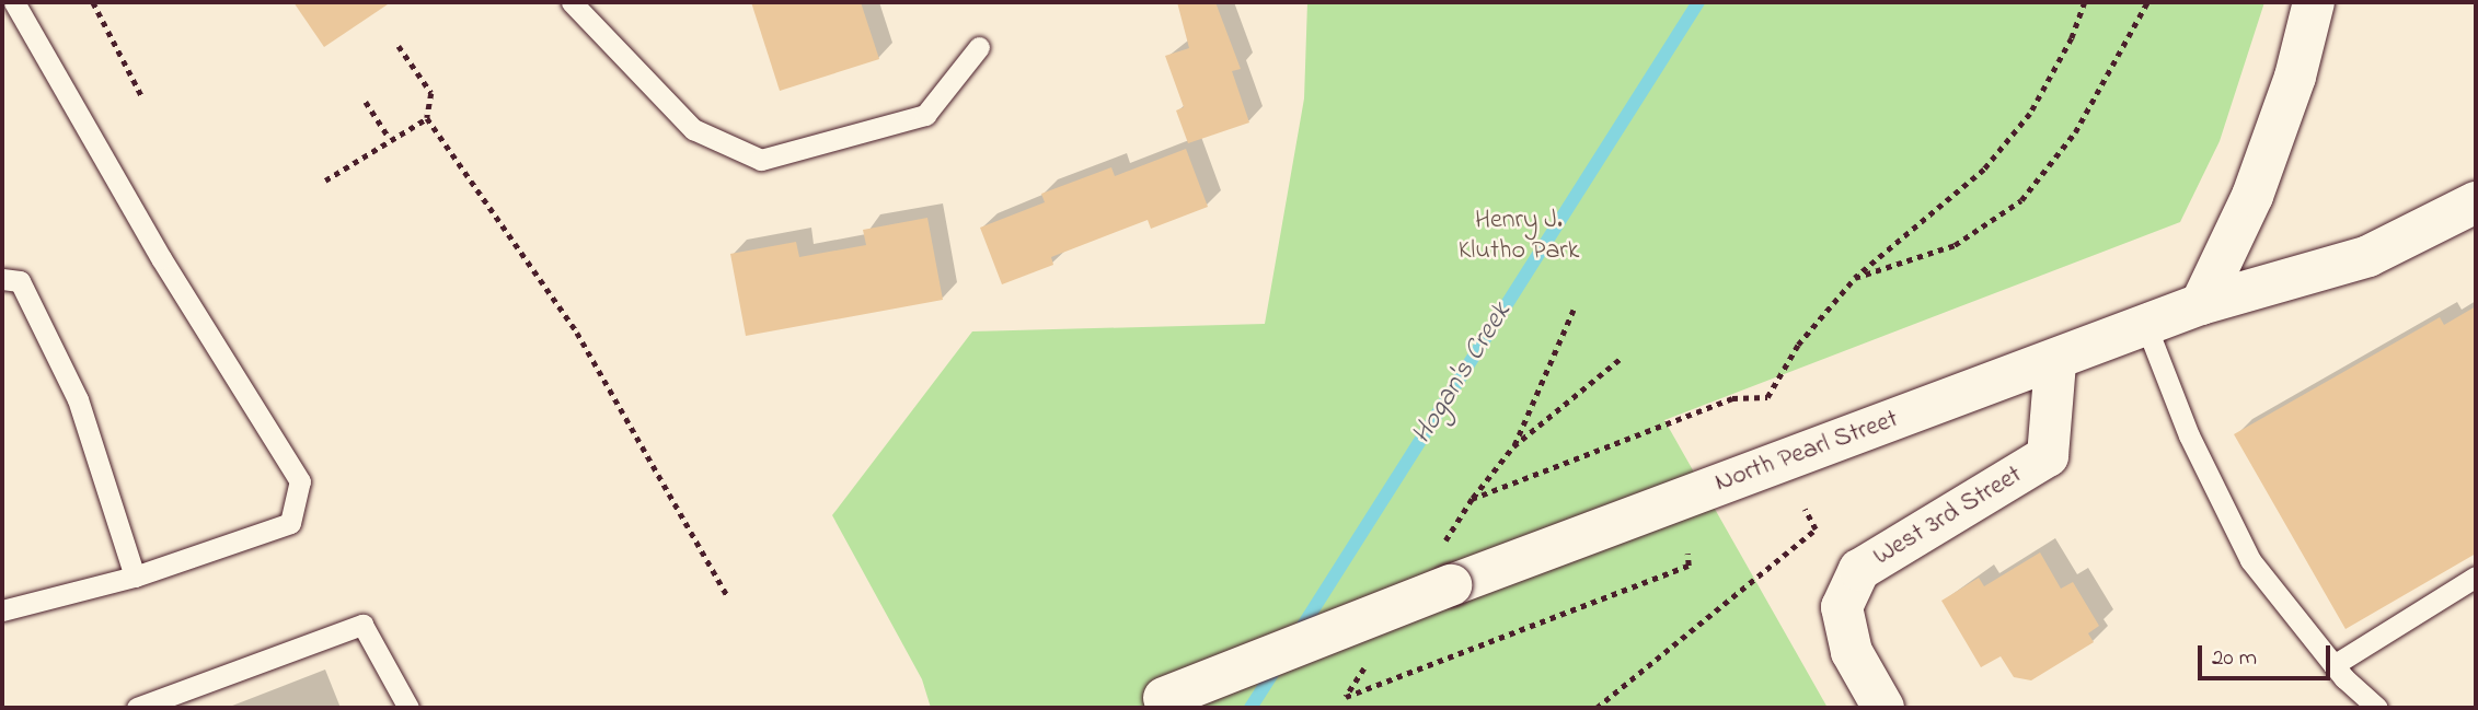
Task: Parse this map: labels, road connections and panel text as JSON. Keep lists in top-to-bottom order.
{
  "streets": {
    "street": ["North Pearl Street", "West 3rd Street"]
  },
  "crossings": [
    ["North Pearl Street", "West 3rd Street"]
  ],
  "water": ["Hogan's Creek"],
  "parks": ["Henry J. Klutho Park"],
  "scale_bar": "20 m"
}
